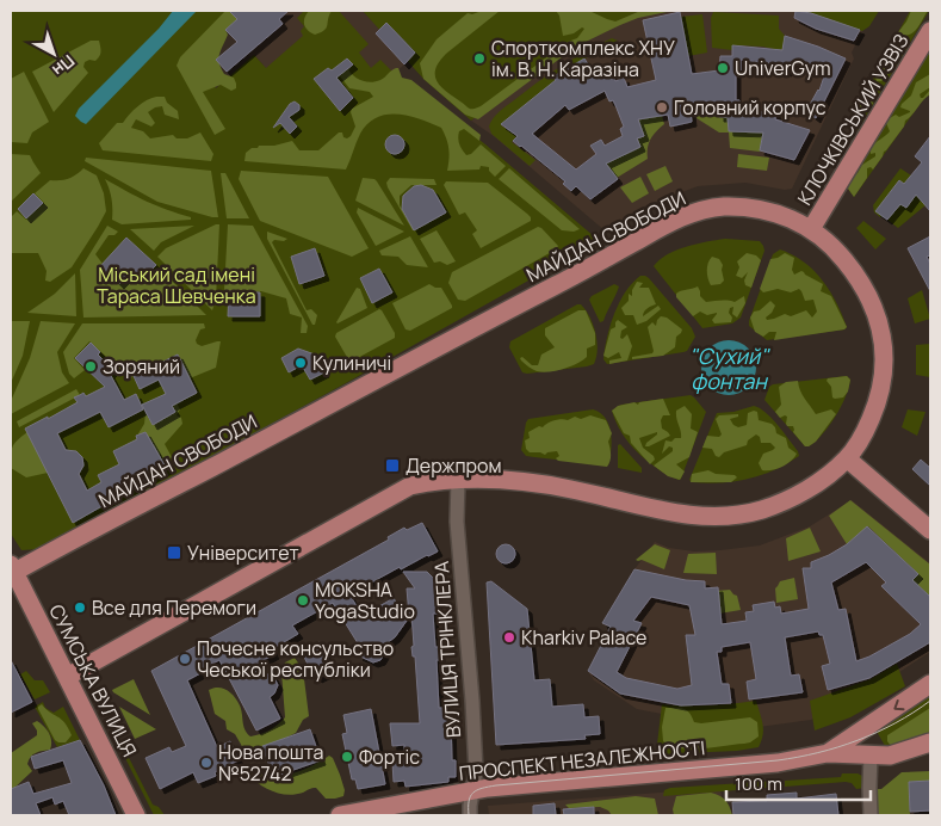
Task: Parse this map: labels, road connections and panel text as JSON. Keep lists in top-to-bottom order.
{
  "streets": {
    "main road": [
      "КЛОЧКІВСЬКИЙ УЗВІЗ",
      "МАЙДАН СВОБОДИ",
      "СУМСЬКА ВУЛИЦЯ",
      "ПРОСПЕКТ НЕЗАЛЕЖНОСТІ"
    ],
    "street": ["ВУЛИЦЯ ТРІНКЛЕРА"]
  },
  "crossings": [
    ["КЛОЧКІВСЬКИЙ УЗВІЗ", "МАЙДАН СВОБОДИ"],
    ["МАЙДАН СВОБОДИ", "ВУЛИЦЯ ТРІНКЛЕРА"],
    ["МАЙДАН СВОБОДИ", "СУМСЬКА ВУЛИЦЯ"],
    ["ВУЛИЦЯ ТРІНКЛЕРА", "ПРОСПЕКТ НЕЗАЛЕЖНОСТІ"]
  ],
  "water": ["\"Сухий\" фонтан"],
  "parks": ["Міський сад імені Тараса Шевченка"],
  "places": {
    "other": [
      "Спорткомплекс ХНУ ім. В. Н. Каразіна",
      "UniverGym",
      "Головний корпус",
      "Кулиничі",
      "Зоряний",
      "MOKSHA YogaStudio",
      "Все для Перемоги",
      "Kharkiv Palace",
      "Почесне консульство Чеської республіки",
      "Фортiс",
      "Нова пошта №52742"
    ],
    "transit": ["Держпром", "Університет"]
  },
  "scale_bar": "100 m",
  "north": "bottom right"
}
